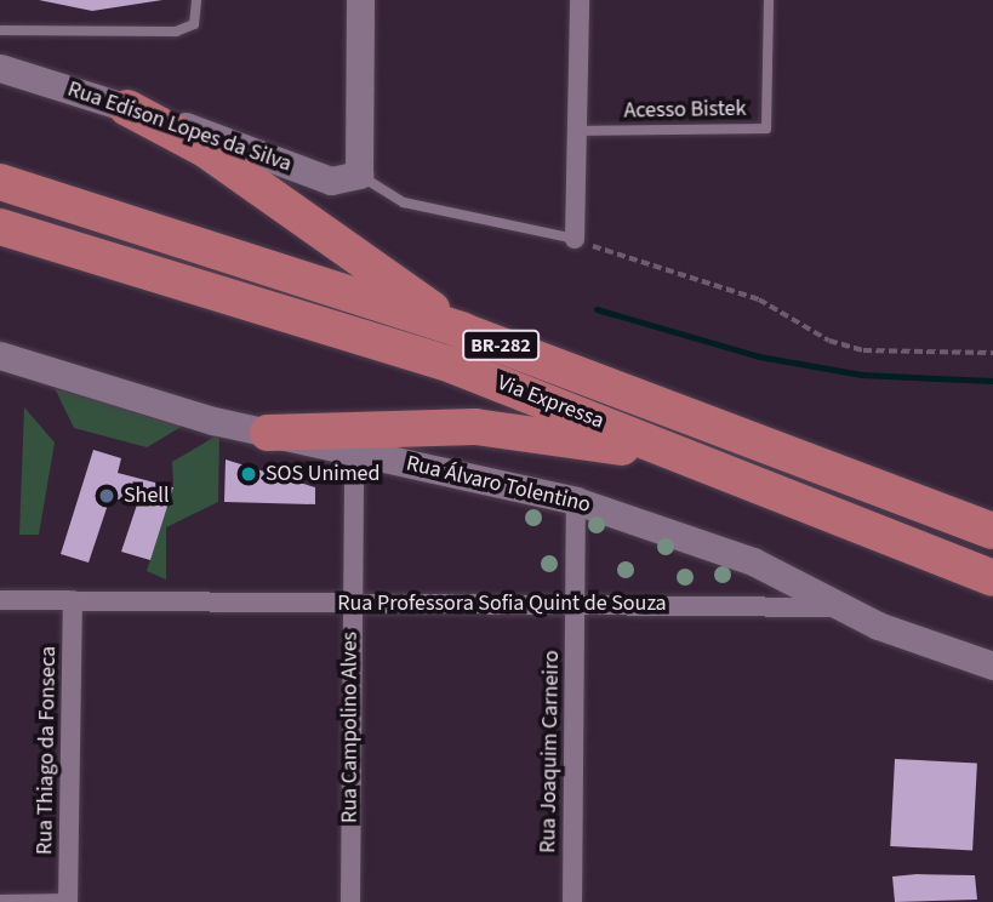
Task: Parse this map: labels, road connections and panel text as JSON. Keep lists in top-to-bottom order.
{
  "streets": {
    "highway": ["BR-282", "Via Expressa"],
    "main road": ["Rua Edison Lopes da Silva", "Rua Álvaro Tolentino", "Rua Professora Sofia Quint de Souza"],
    "street": ["Rua Campolino Alves", "Rua Thiago da Fonseca", "Rua Joaquim Carneiro"],
    "lane": ["Acesso Bistek"]
  },
  "crossings": [
    ["Rua Álvaro Tolentino", "Rua Professora Sofia Quint de Souza"],
    ["Rua Álvaro Tolentino", "Rua Campolino Alves"],
    ["Rua Álvaro Tolentino", "Rua Joaquim Carneiro"],
    ["Rua Professora Sofia Quint de Souza", "Rua Campolino Alves"],
    ["Rua Professora Sofia Quint de Souza", "Rua Thiago da Fonseca"],
    ["Rua Professora Sofia Quint de Souza", "Rua Joaquim Carneiro"]
  ],
  "places": ["SOS Unimed", "Shell"]
}
